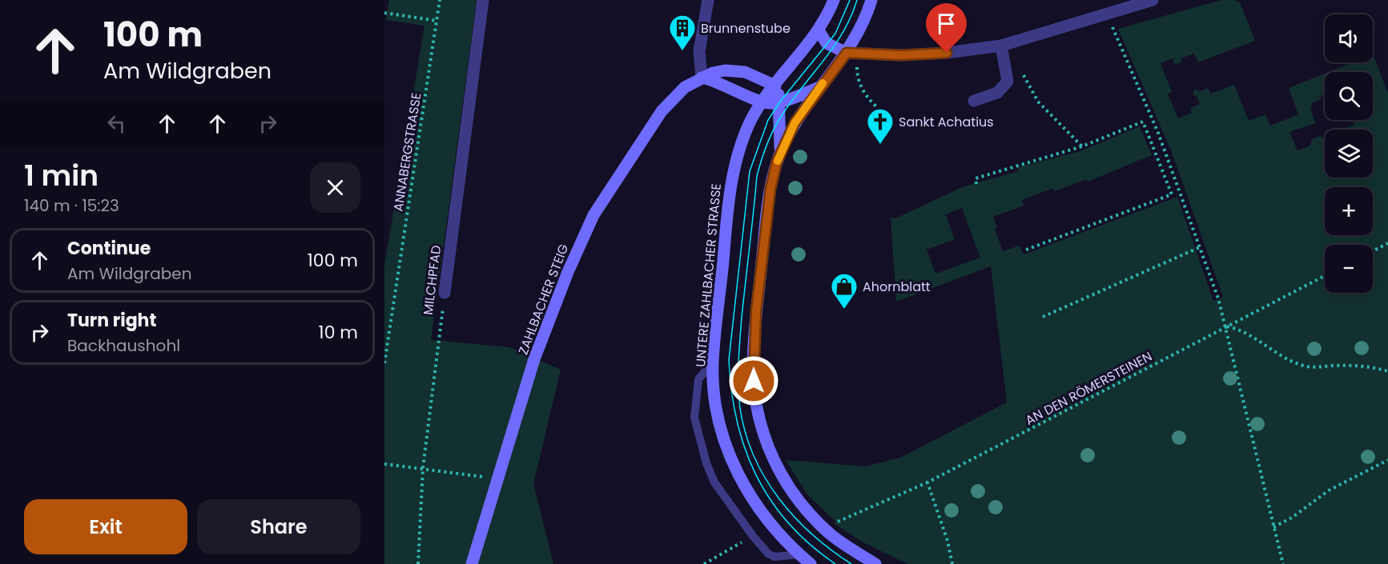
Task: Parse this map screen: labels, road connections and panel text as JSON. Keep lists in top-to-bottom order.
{
  "streets": {
    "street": ["UNTERE ZAHLBACHER STRASSE", "MILCHPFAD", "ZAHLBACHER STEIG"],
    "path": ["ANNABERGSTRASSE", "AN DEN RÖMERSTEINEN"]
  },
  "crossings": [
    ["UNTERE ZAHLBACHER STRASSE", "ZAHLBACHER STEIG"]
  ],
  "places": {
    "building": ["Brunnenstube"],
    "church": ["Sankt Achatius"],
    "shop": ["Ahornblatt"]
  },
  "page": {
    "turn": ["100 m", "Am Wildgraben"],
    "map_buttons": ["+", "−"],
    "heading": ["1 min", "140 m · 15:23"],
    "list": [
      {
        "name": "Continue",
        "note": "Am Wildgraben",
        "value": "100 m"
      },
      {
        "name": "Turn right",
        "note": "Backhaushohl",
        "value": "10 m"
      }
    ],
    "buttons": ["Exit", "Share"]
  }
}
